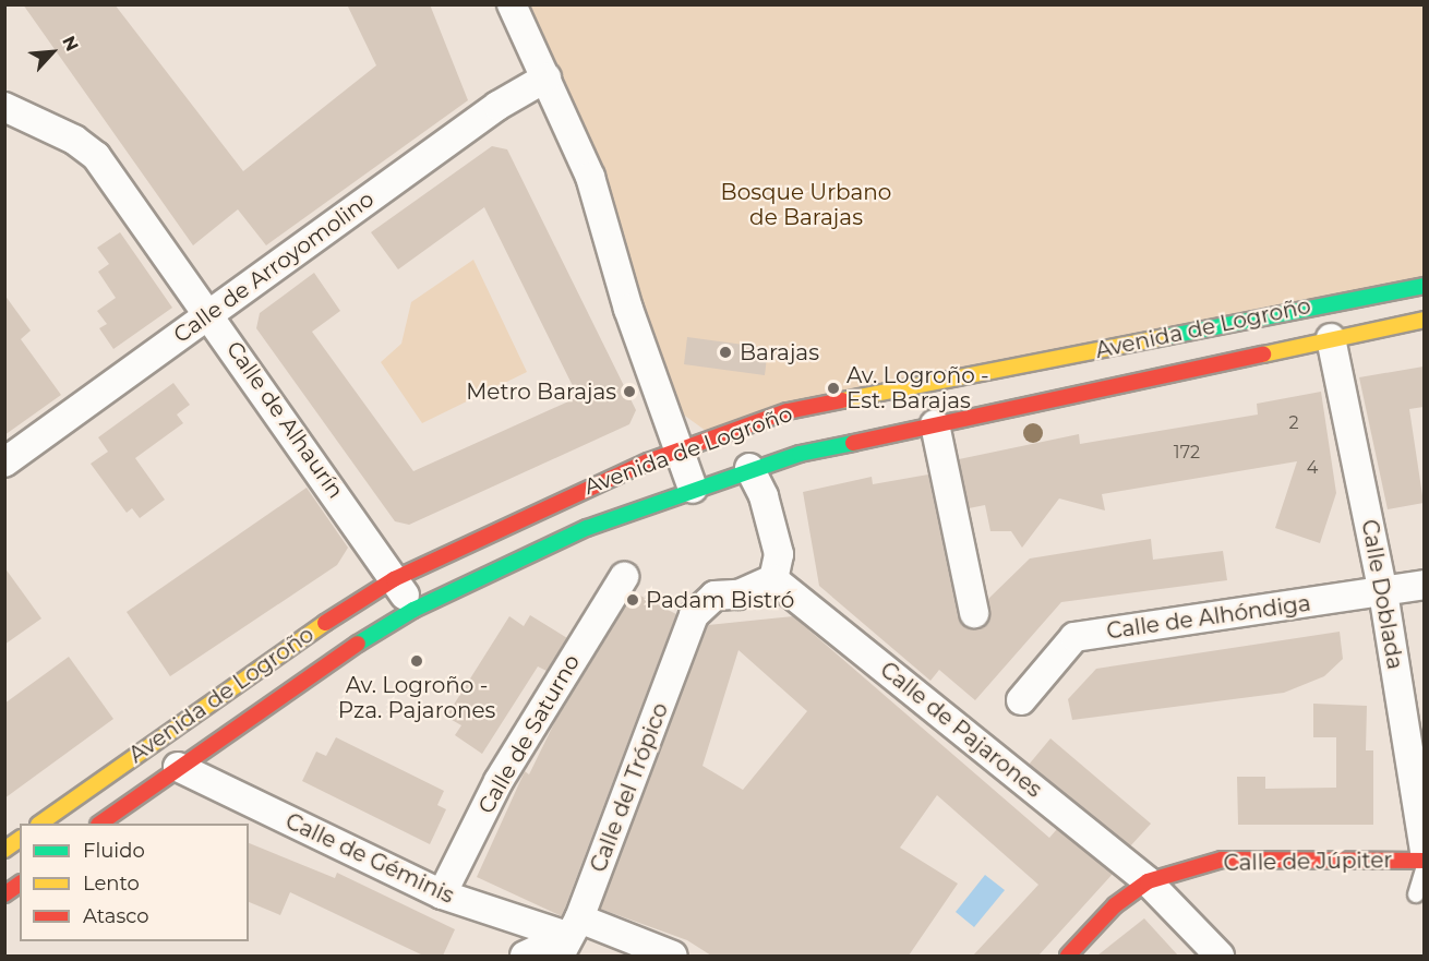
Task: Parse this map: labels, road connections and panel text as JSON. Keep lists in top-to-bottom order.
{
  "streets": {
    "main road": ["Avenida de Logroño", "Calle de Júpiter"],
    "street": [
      "Calle de Arroyomolino",
      "Calle de Alhaurín",
      "Calle Doblada",
      "Calle de Alhóndiga",
      "Calle de Pajarones",
      "Calle de Saturno",
      "Calle del Trópico",
      "Calle de Géminis"
    ]
  },
  "crossings": [
    ["Calle de Arroyomolino", "Calle de Alhaurín"],
    ["Avenida de Logroño", "Calle de Alhaurín"],
    ["Avenida de Logroño", "Calle Doblada"],
    ["Avenida de Logroño", "Calle de Géminis"],
    ["Calle Doblada", "Calle de Alhóndiga"],
    ["Calle de Pajarones", "Calle del Trópico"],
    ["Calle de Pajarones", "Calle de Júpiter"],
    ["Calle de Saturno", "Calle de Géminis"],
    ["Calle del Trópico", "Calle de Géminis"]
  ],
  "parks": ["Bosque Urbano de Barajas"],
  "places": [
    "Barajas",
    "Av. Logroño - Est. Barajas",
    "Metro Barajas",
    "Padam Bistró",
    "Av. Logroño - Pza. Pajarones"
  ],
  "house_numbers": ["2", "172", "4"],
  "legend": ["Fluido", "Lento", "Atasco"],
  "north": "top right"
}
